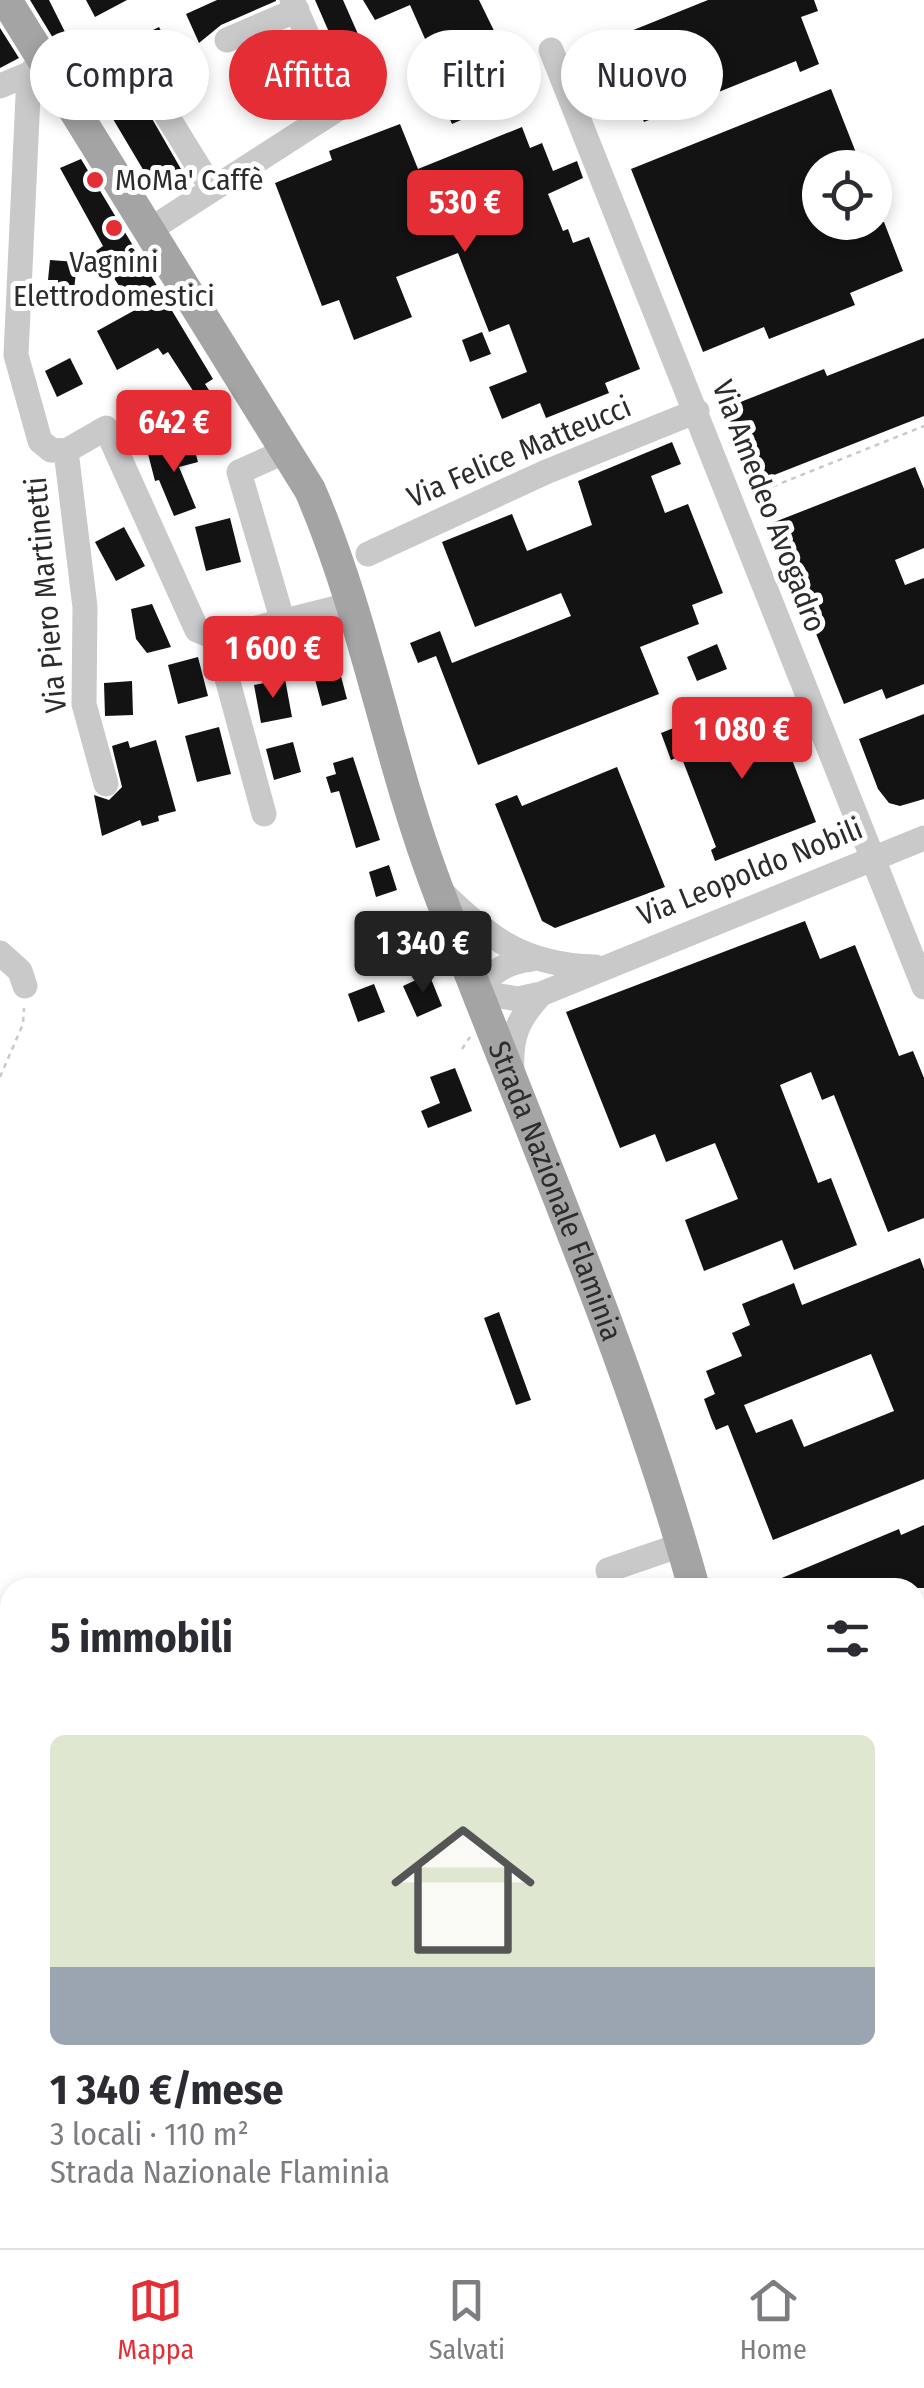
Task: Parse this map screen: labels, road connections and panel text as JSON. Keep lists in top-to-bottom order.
{
  "streets": {
    "main road": ["Strada Nazionale Flaminia"],
    "street": [
      "Via Felice Matteucci",
      "Via Amedeo Avogadro",
      "Via Piero Martinetti",
      "Via Leopoldo Nobili"
    ]
  },
  "crossings": [
    ["Via Felice Matteucci", "Via Amedeo Avogadro"],
    ["Via Amedeo Avogadro", "Via Leopoldo Nobili"],
    ["Via Leopoldo Nobili", "Strada Nazionale Flaminia"]
  ],
  "places": ["MoMa' Caffè", "Vagnini Elettrodomestici"],
  "page": {
    "chip": [
      "Compra",
      "Affitta",
      "Filtri",
      "Nuovo"
    ],
    "price": [
      "530 €",
      "642 €",
      "1 600 €",
      "1 080 €",
      "1 340 €"
    ],
    "heading": "5 immobili",
    "list": [
      {
        "name": "1 340 €/mese",
        "note": "3 locali · 110 m² · Strada Nazionale Flaminia"
      }
    ],
    "tabs": ["Mappa", "Salvati", "Home"]
  }
}
